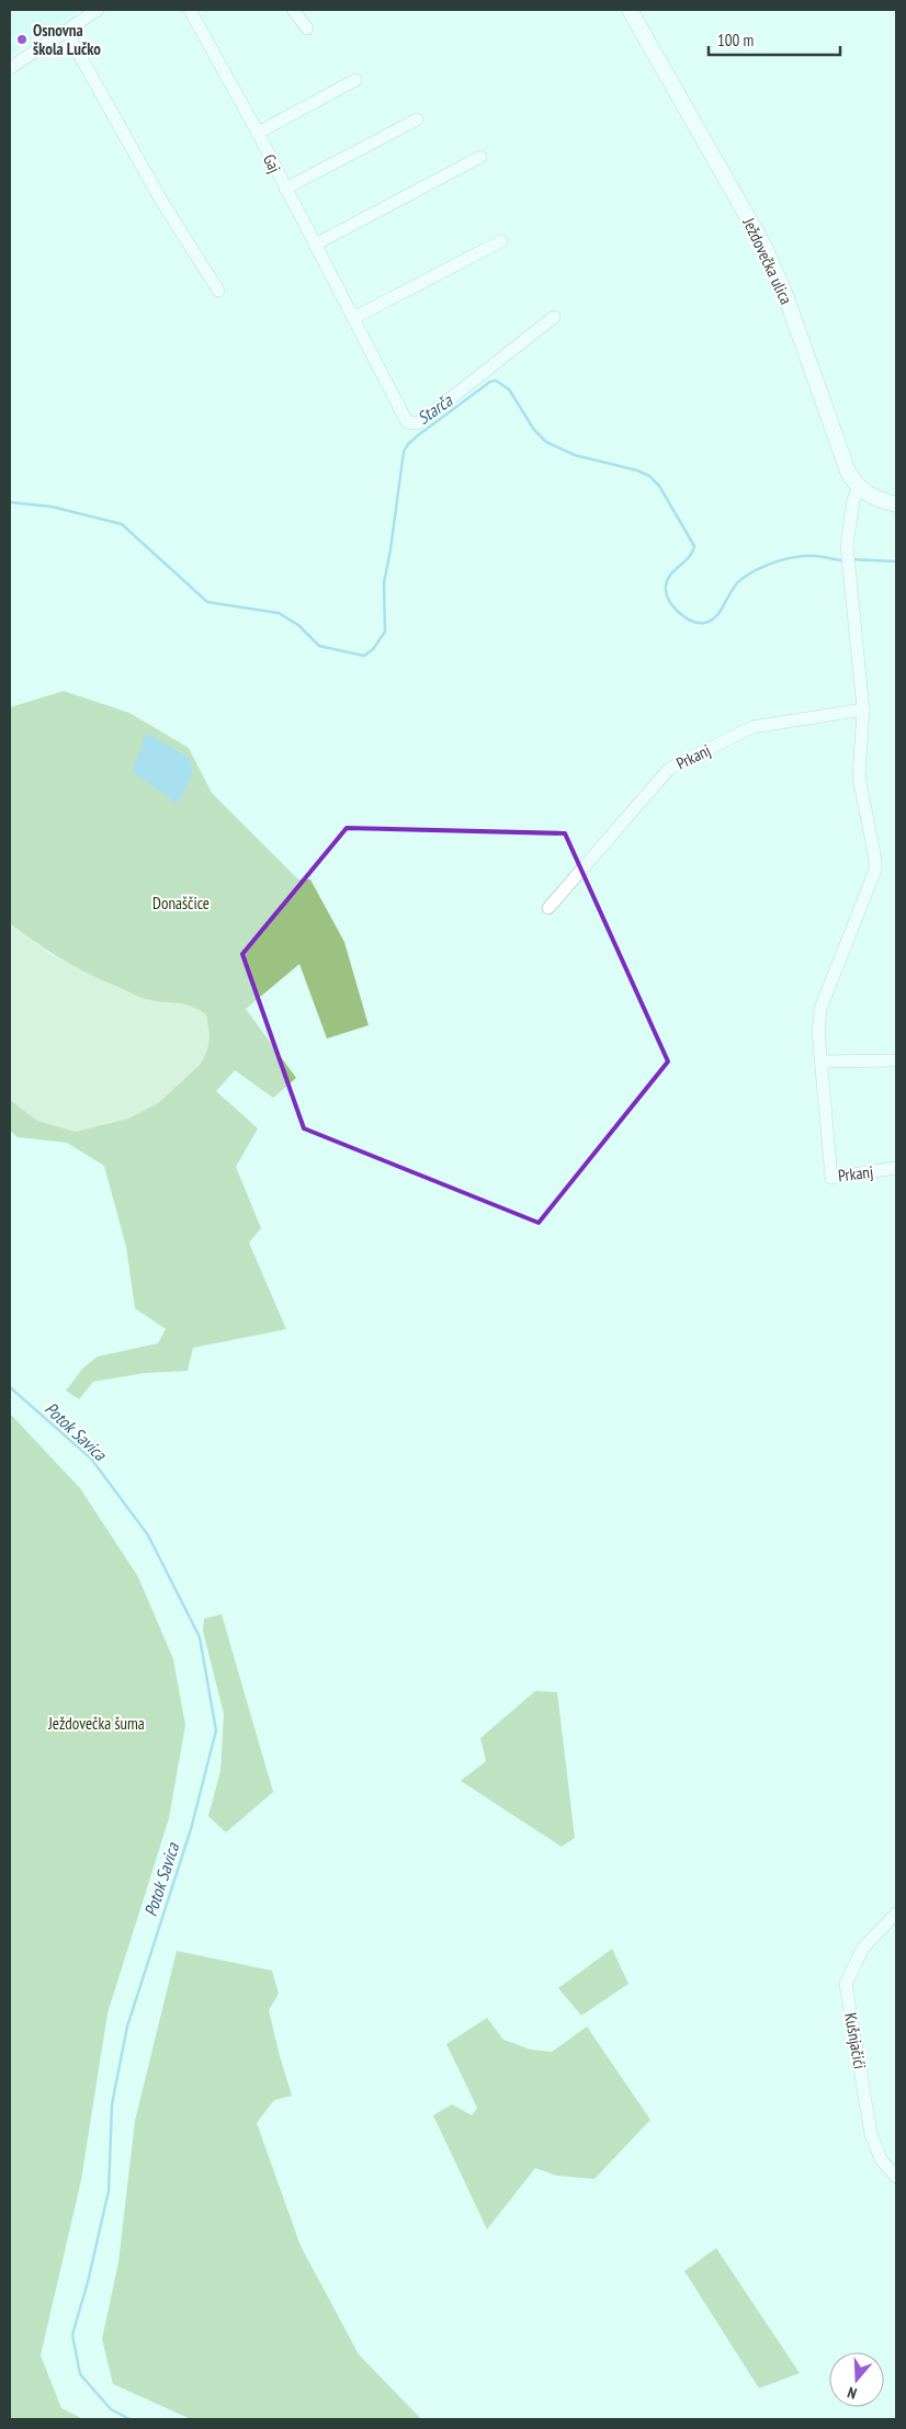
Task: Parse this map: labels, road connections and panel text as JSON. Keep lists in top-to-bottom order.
{
  "streets": {
    "main road": ["Ježdovečka ulica"],
    "street": ["Gaj", "Prkanj", "Kušnjačići"]
  },
  "crossings": [
    ["Ježdovečka ulica", "Prkanj"]
  ],
  "water": ["Starča", "Potok Savica"],
  "parks": ["Donaščice", "Ježdovečka šuma"],
  "places": ["Osnovna škola Lučko"],
  "scale_bar": "100 m",
  "north": "bottom"
}
